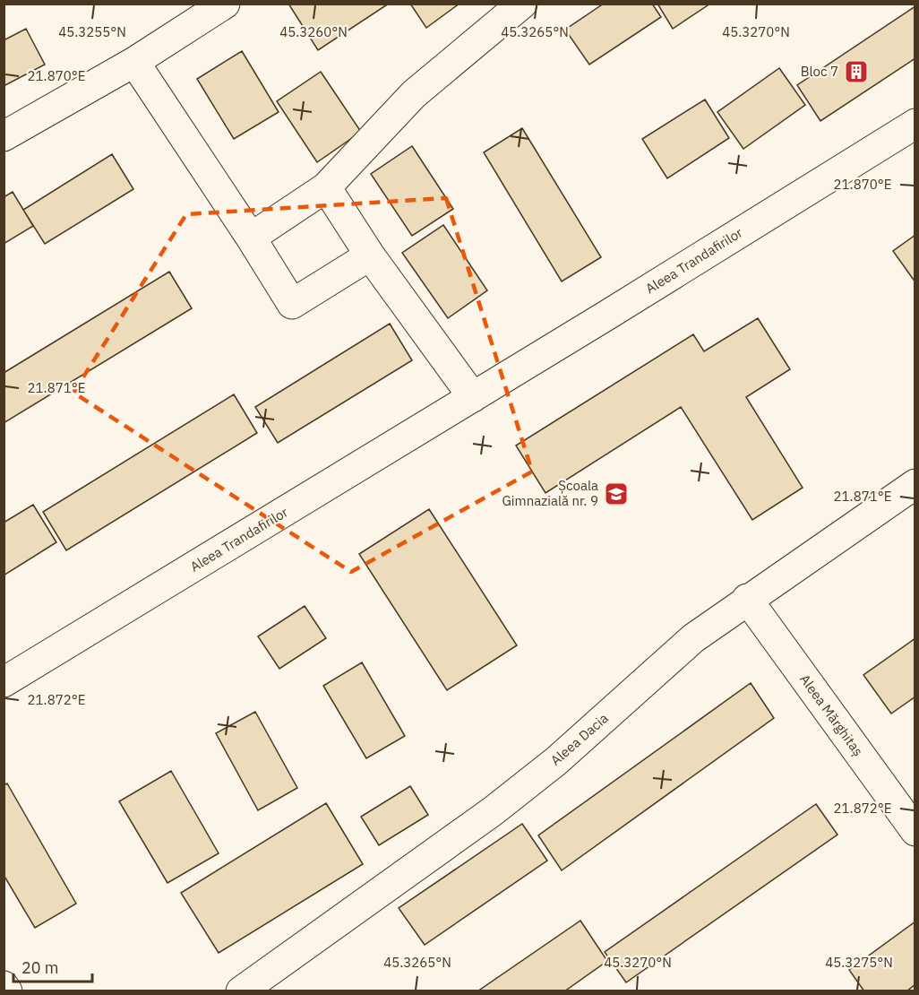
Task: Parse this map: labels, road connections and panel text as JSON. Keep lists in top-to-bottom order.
{
  "streets": {
    "street": ["Aleea Trandafirilor", "Aleea Mărghitaș", "Aleea Dacia"]
  },
  "crossings": [
    ["Aleea Mărghitaș", "Aleea Dacia"]
  ],
  "places": {
    "building": ["Bloc 7"],
    "school or university": ["Școala Gimnazială nr. 9"]
  },
  "scale_bar": "20 m",
  "coordinates": [
    "45.3255°N",
    "45.3260°N",
    "45.3265°N",
    "45.3270°N",
    "21.870°E",
    "21.871°E",
    "21.872°E",
    "45.3275°N"
  ]
}
